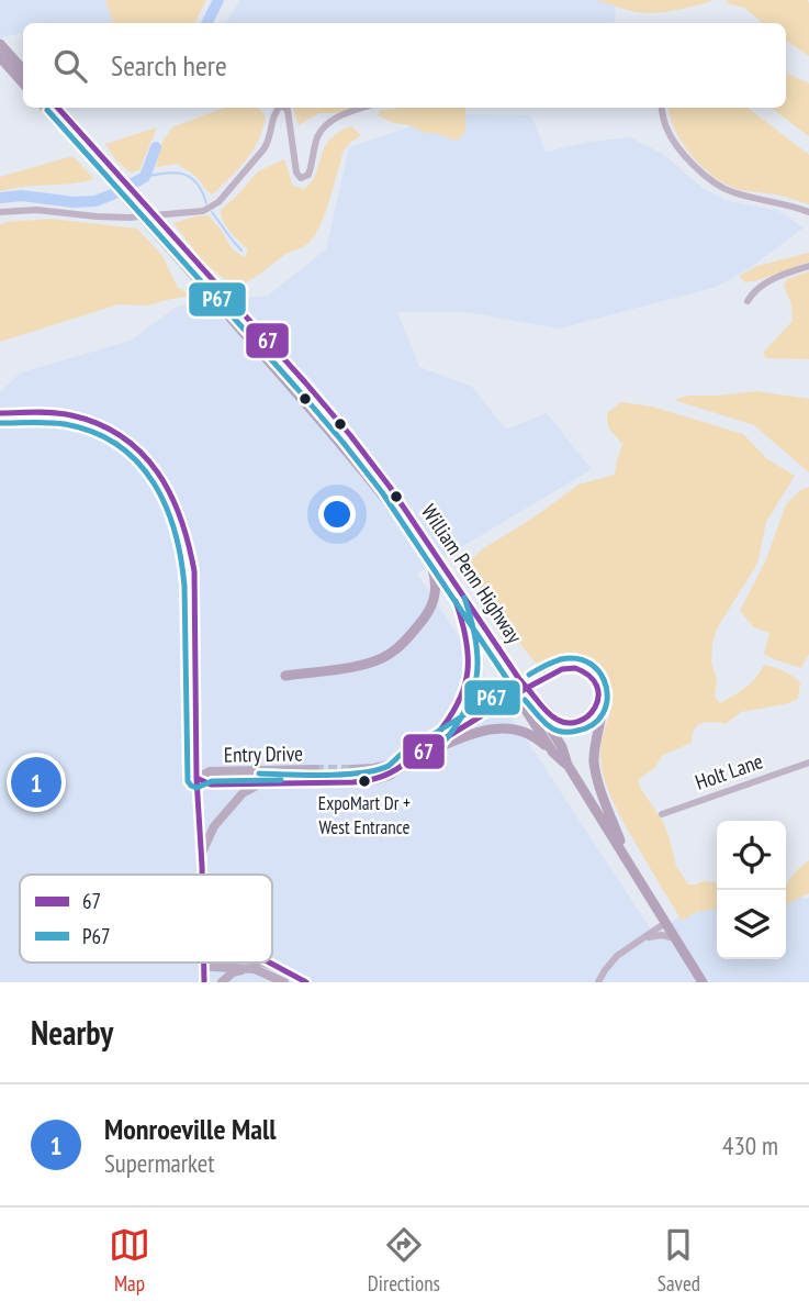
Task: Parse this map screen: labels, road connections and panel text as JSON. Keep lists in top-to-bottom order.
{
  "streets": {
    "highway": ["William Penn Highway"],
    "main road": ["Entry Drive"],
    "street": ["Holt Lane"]
  },
  "places": ["ExpoMart Dr + West Entrance"],
  "lines": ["transit line 67", "transit line P67"],
  "legend": ["67", "P67"],
  "page": {
    "search": "Search here",
    "pins": "1",
    "heading": "Nearby",
    "list": [
      {
        "mark": "1",
        "name": "Monroeville Mall",
        "note": "Supermarket",
        "value": "430 m"
      }
    ],
    "nav": ["Map", "Directions", "Saved"]
  }
}
